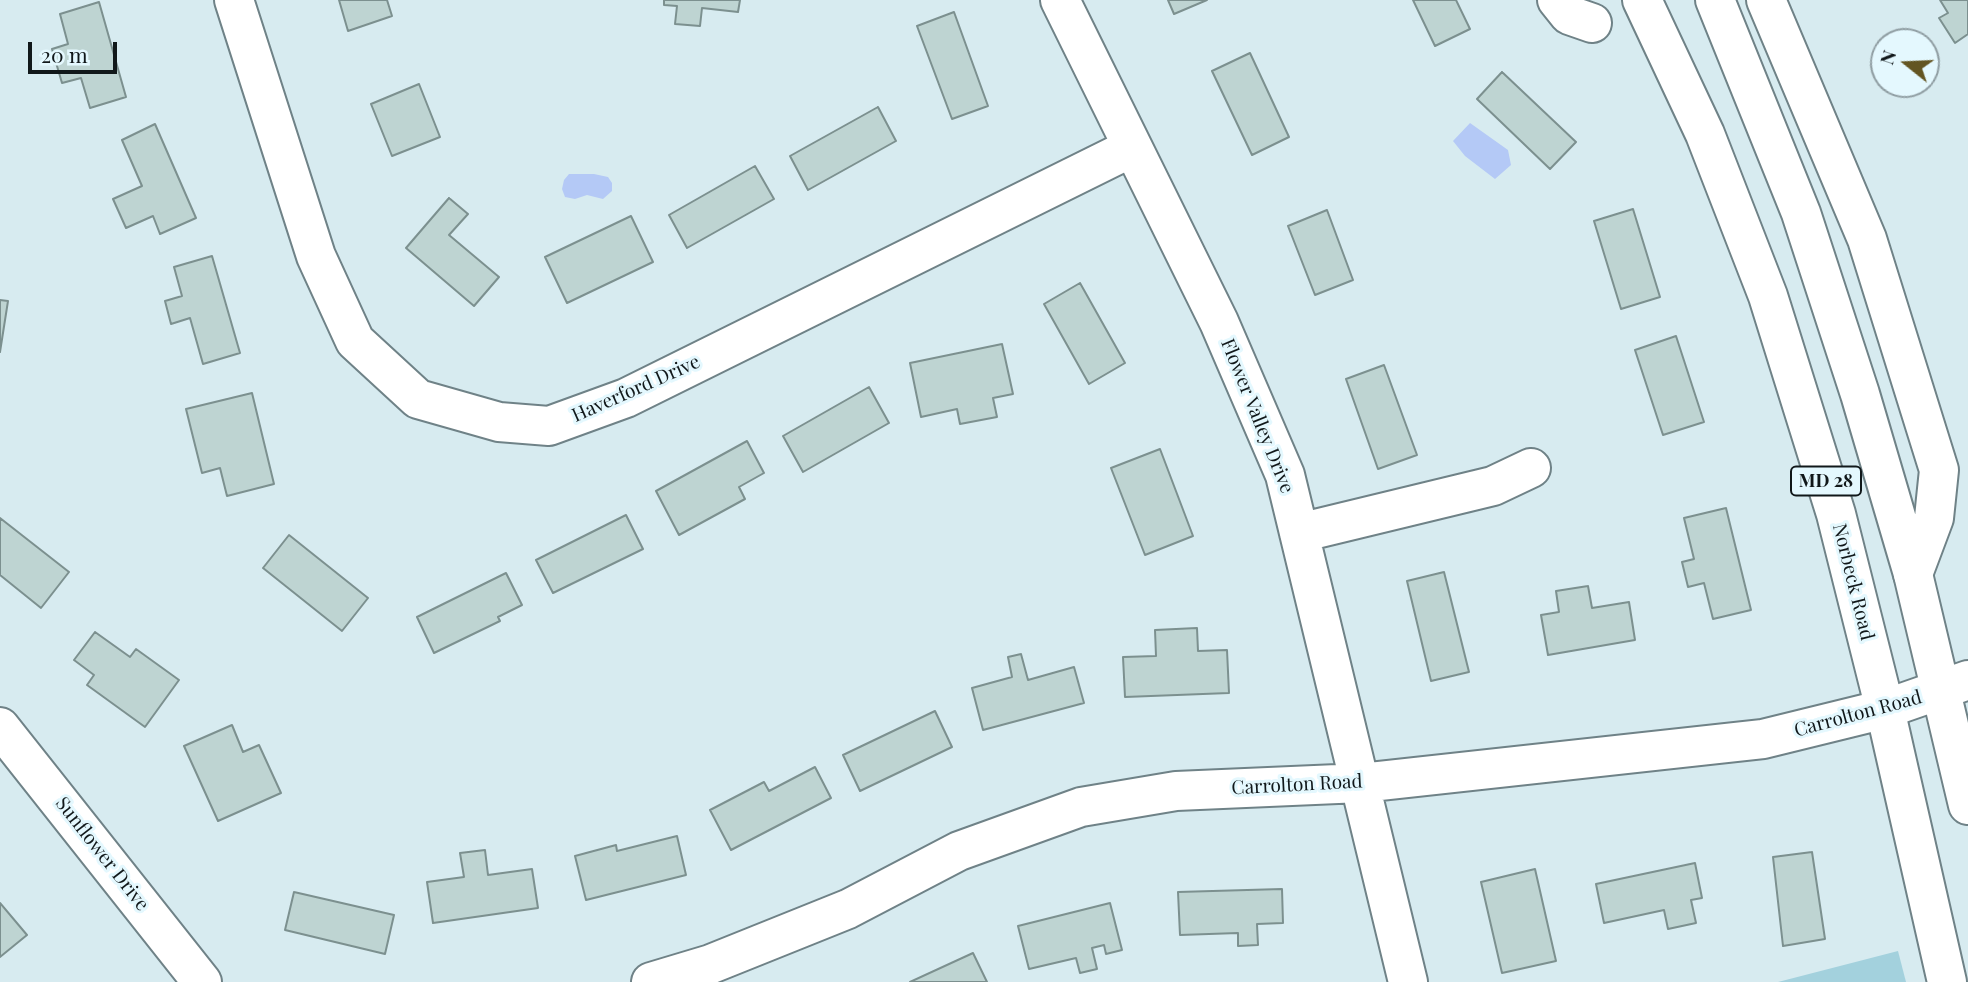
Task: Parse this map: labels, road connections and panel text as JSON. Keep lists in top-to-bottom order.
{
  "streets": {
    "street": [
      "Haverford Drive",
      "Flower Valley Drive",
      "MD 28",
      "Norbeck Road",
      "Carrolton Road",
      "Sunflower Drive"
    ]
  },
  "crossings": [
    ["Haverford Drive", "Flower Valley Drive"],
    ["Flower Valley Drive", "Carrolton Road"],
    ["MD 28", "Carrolton Road"],
    ["Norbeck Road", "Carrolton Road"]
  ],
  "scale_bar": "20 m",
  "north": "left"
}
